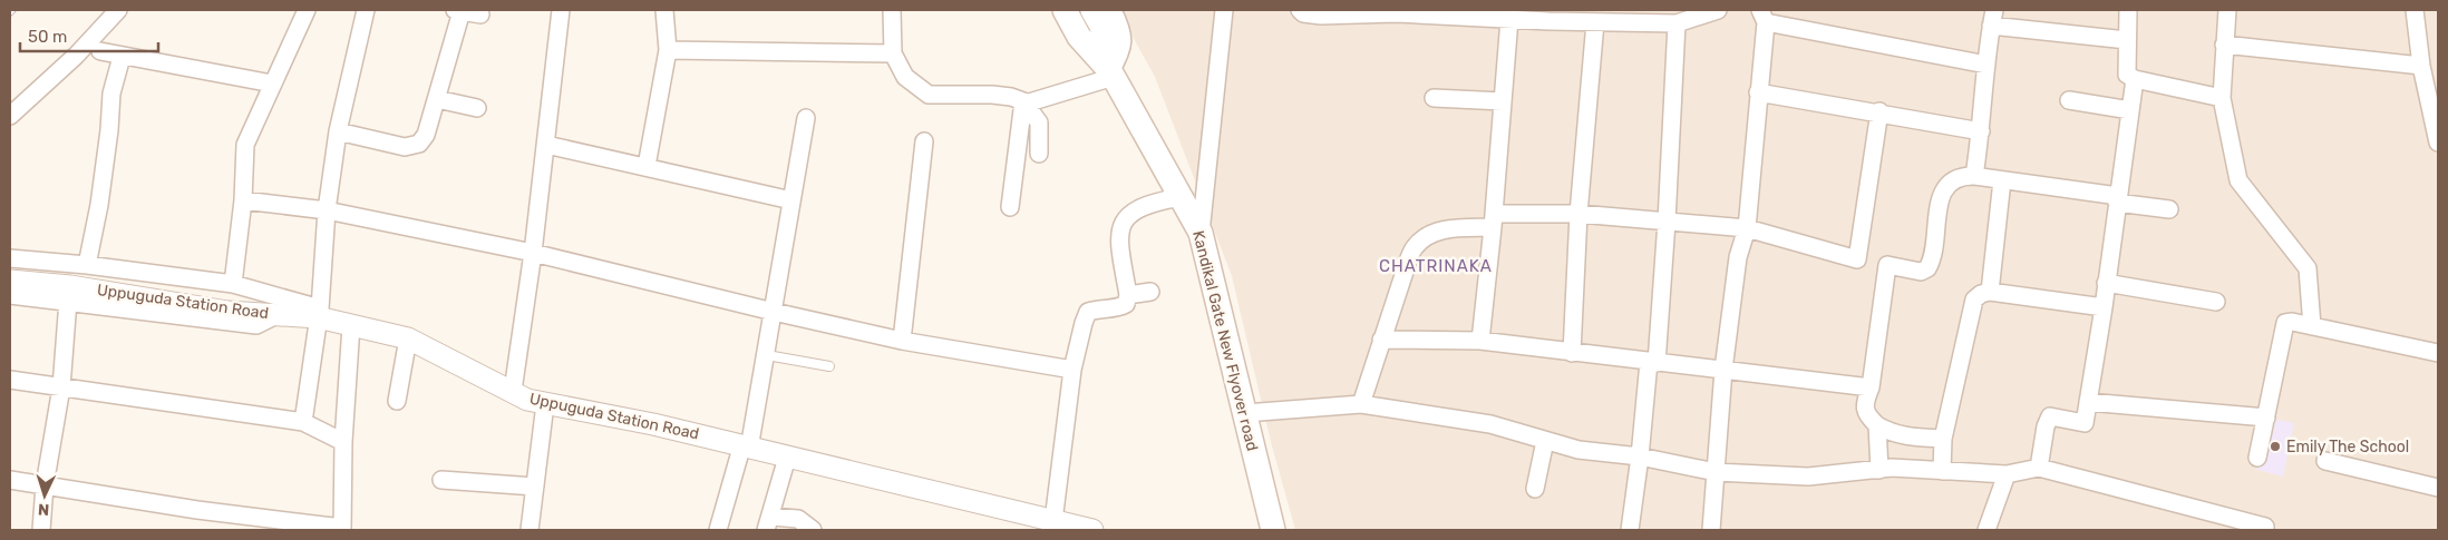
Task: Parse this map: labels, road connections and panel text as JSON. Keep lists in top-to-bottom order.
{
  "streets": {
    "main road": ["Kandikal Gate New Flyover road"],
    "street": ["Uppuguda Station Road"]
  },
  "districts": ["CHATRINAKA"],
  "places": ["Emily The School"],
  "scale_bar": "50 m",
  "north": "bottom"
}
